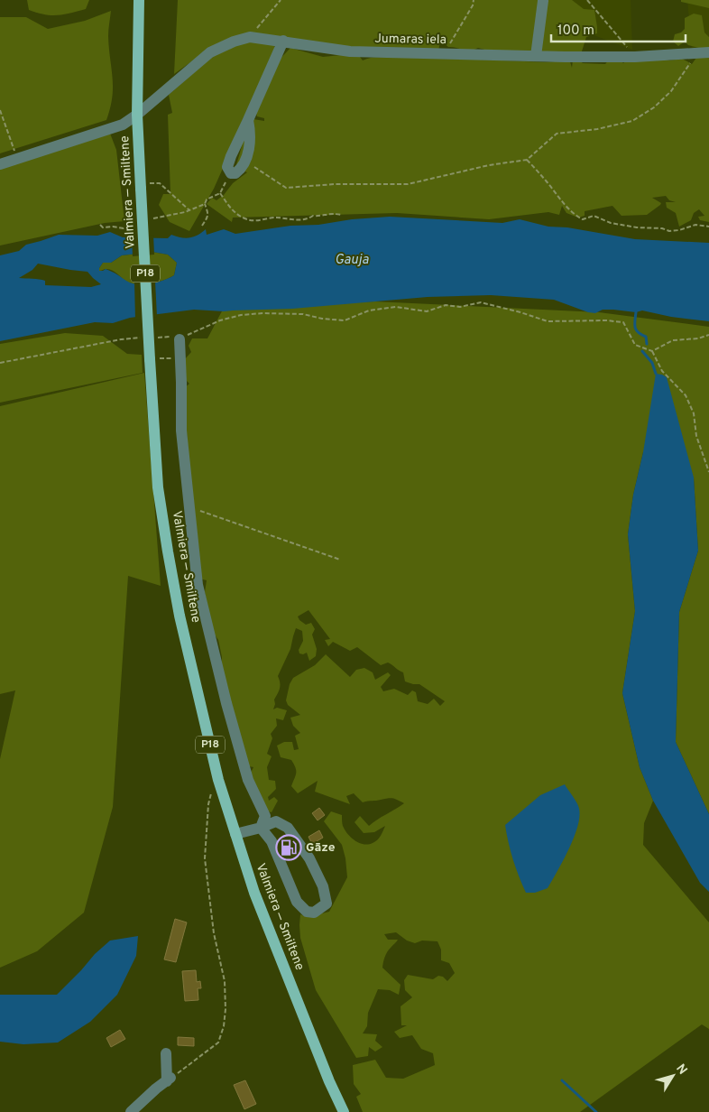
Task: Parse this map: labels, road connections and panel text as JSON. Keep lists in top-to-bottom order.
{
  "streets": {
    "main road": ["Valmiera — Smiltene", "P18"],
    "street": ["Jumaras iela"]
  },
  "crossings": [
    ["Jumaras iela", "Valmiera — Smiltene"]
  ],
  "water": ["Gauja"],
  "places": {
    "fuel station": ["Gāze"]
  },
  "scale_bar": "100 m",
  "north": "top right"
}
